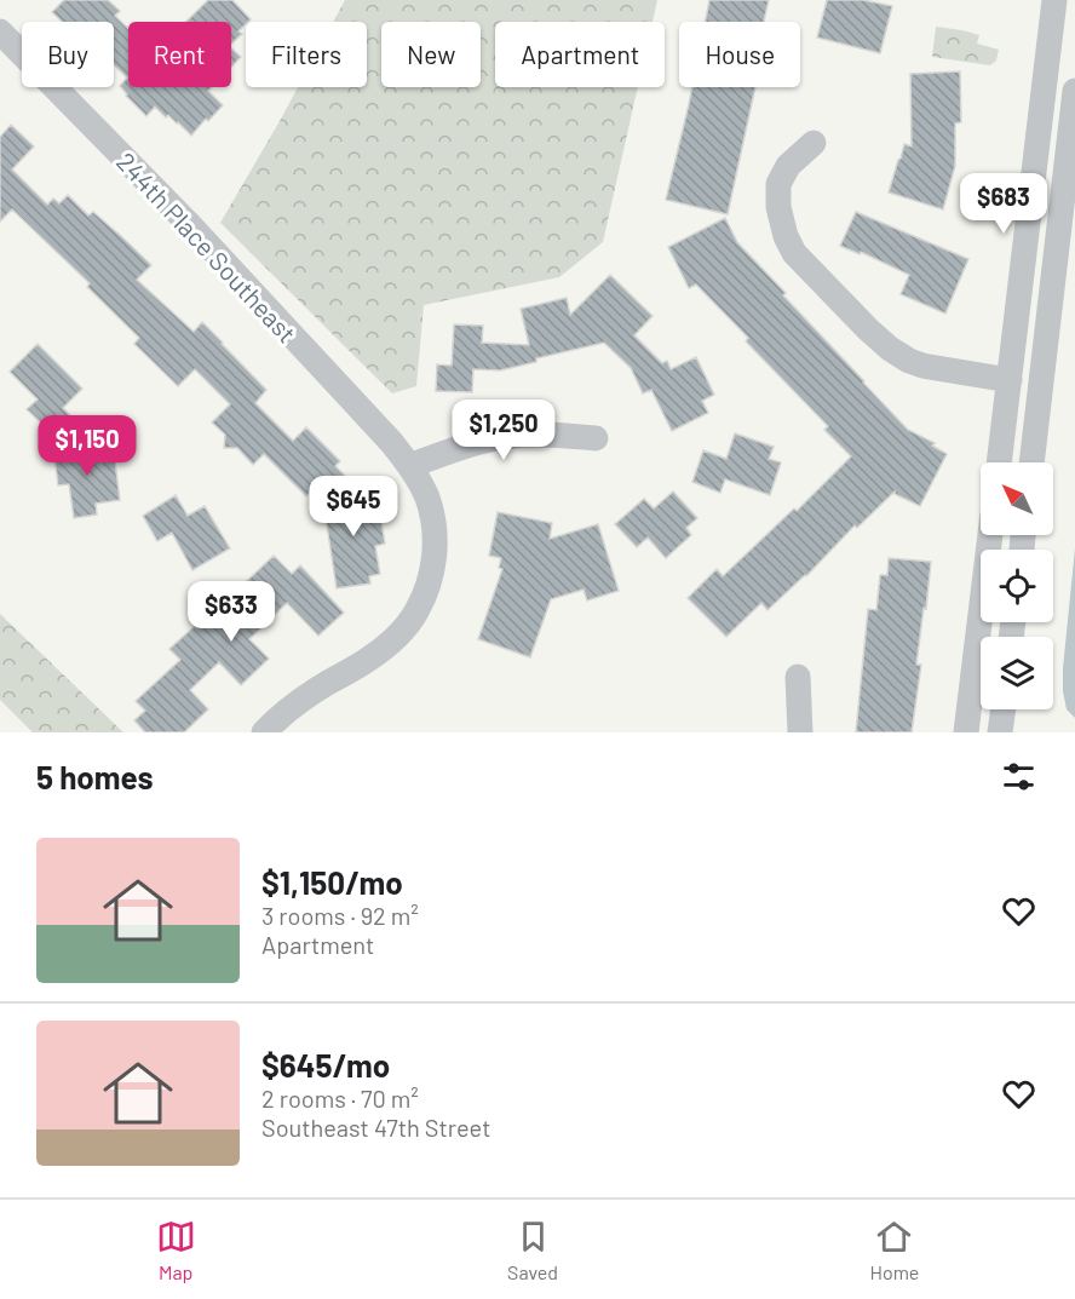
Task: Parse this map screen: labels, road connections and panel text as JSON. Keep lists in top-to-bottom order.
{
  "streets": {
    "street": ["244th Place Southeast"]
  },
  "north": "top left",
  "page": {
    "chip": [
      "Buy",
      "Rent",
      "Filters",
      "New",
      "Apartment",
      "House"
    ],
    "price": [
      "$683",
      "$1,250",
      "$1,150",
      "$645",
      "$633"
    ],
    "heading": "5 homes",
    "list": [
      {
        "name": "$1,150/mo",
        "note": "3 rooms · 92 m² · Apartment"
      },
      {
        "name": "$645/mo",
        "note": "2 rooms · 70 m² · Southeast 47th Street"
      }
    ],
    "tabs": ["Map", "Saved", "Home"]
  }
}
